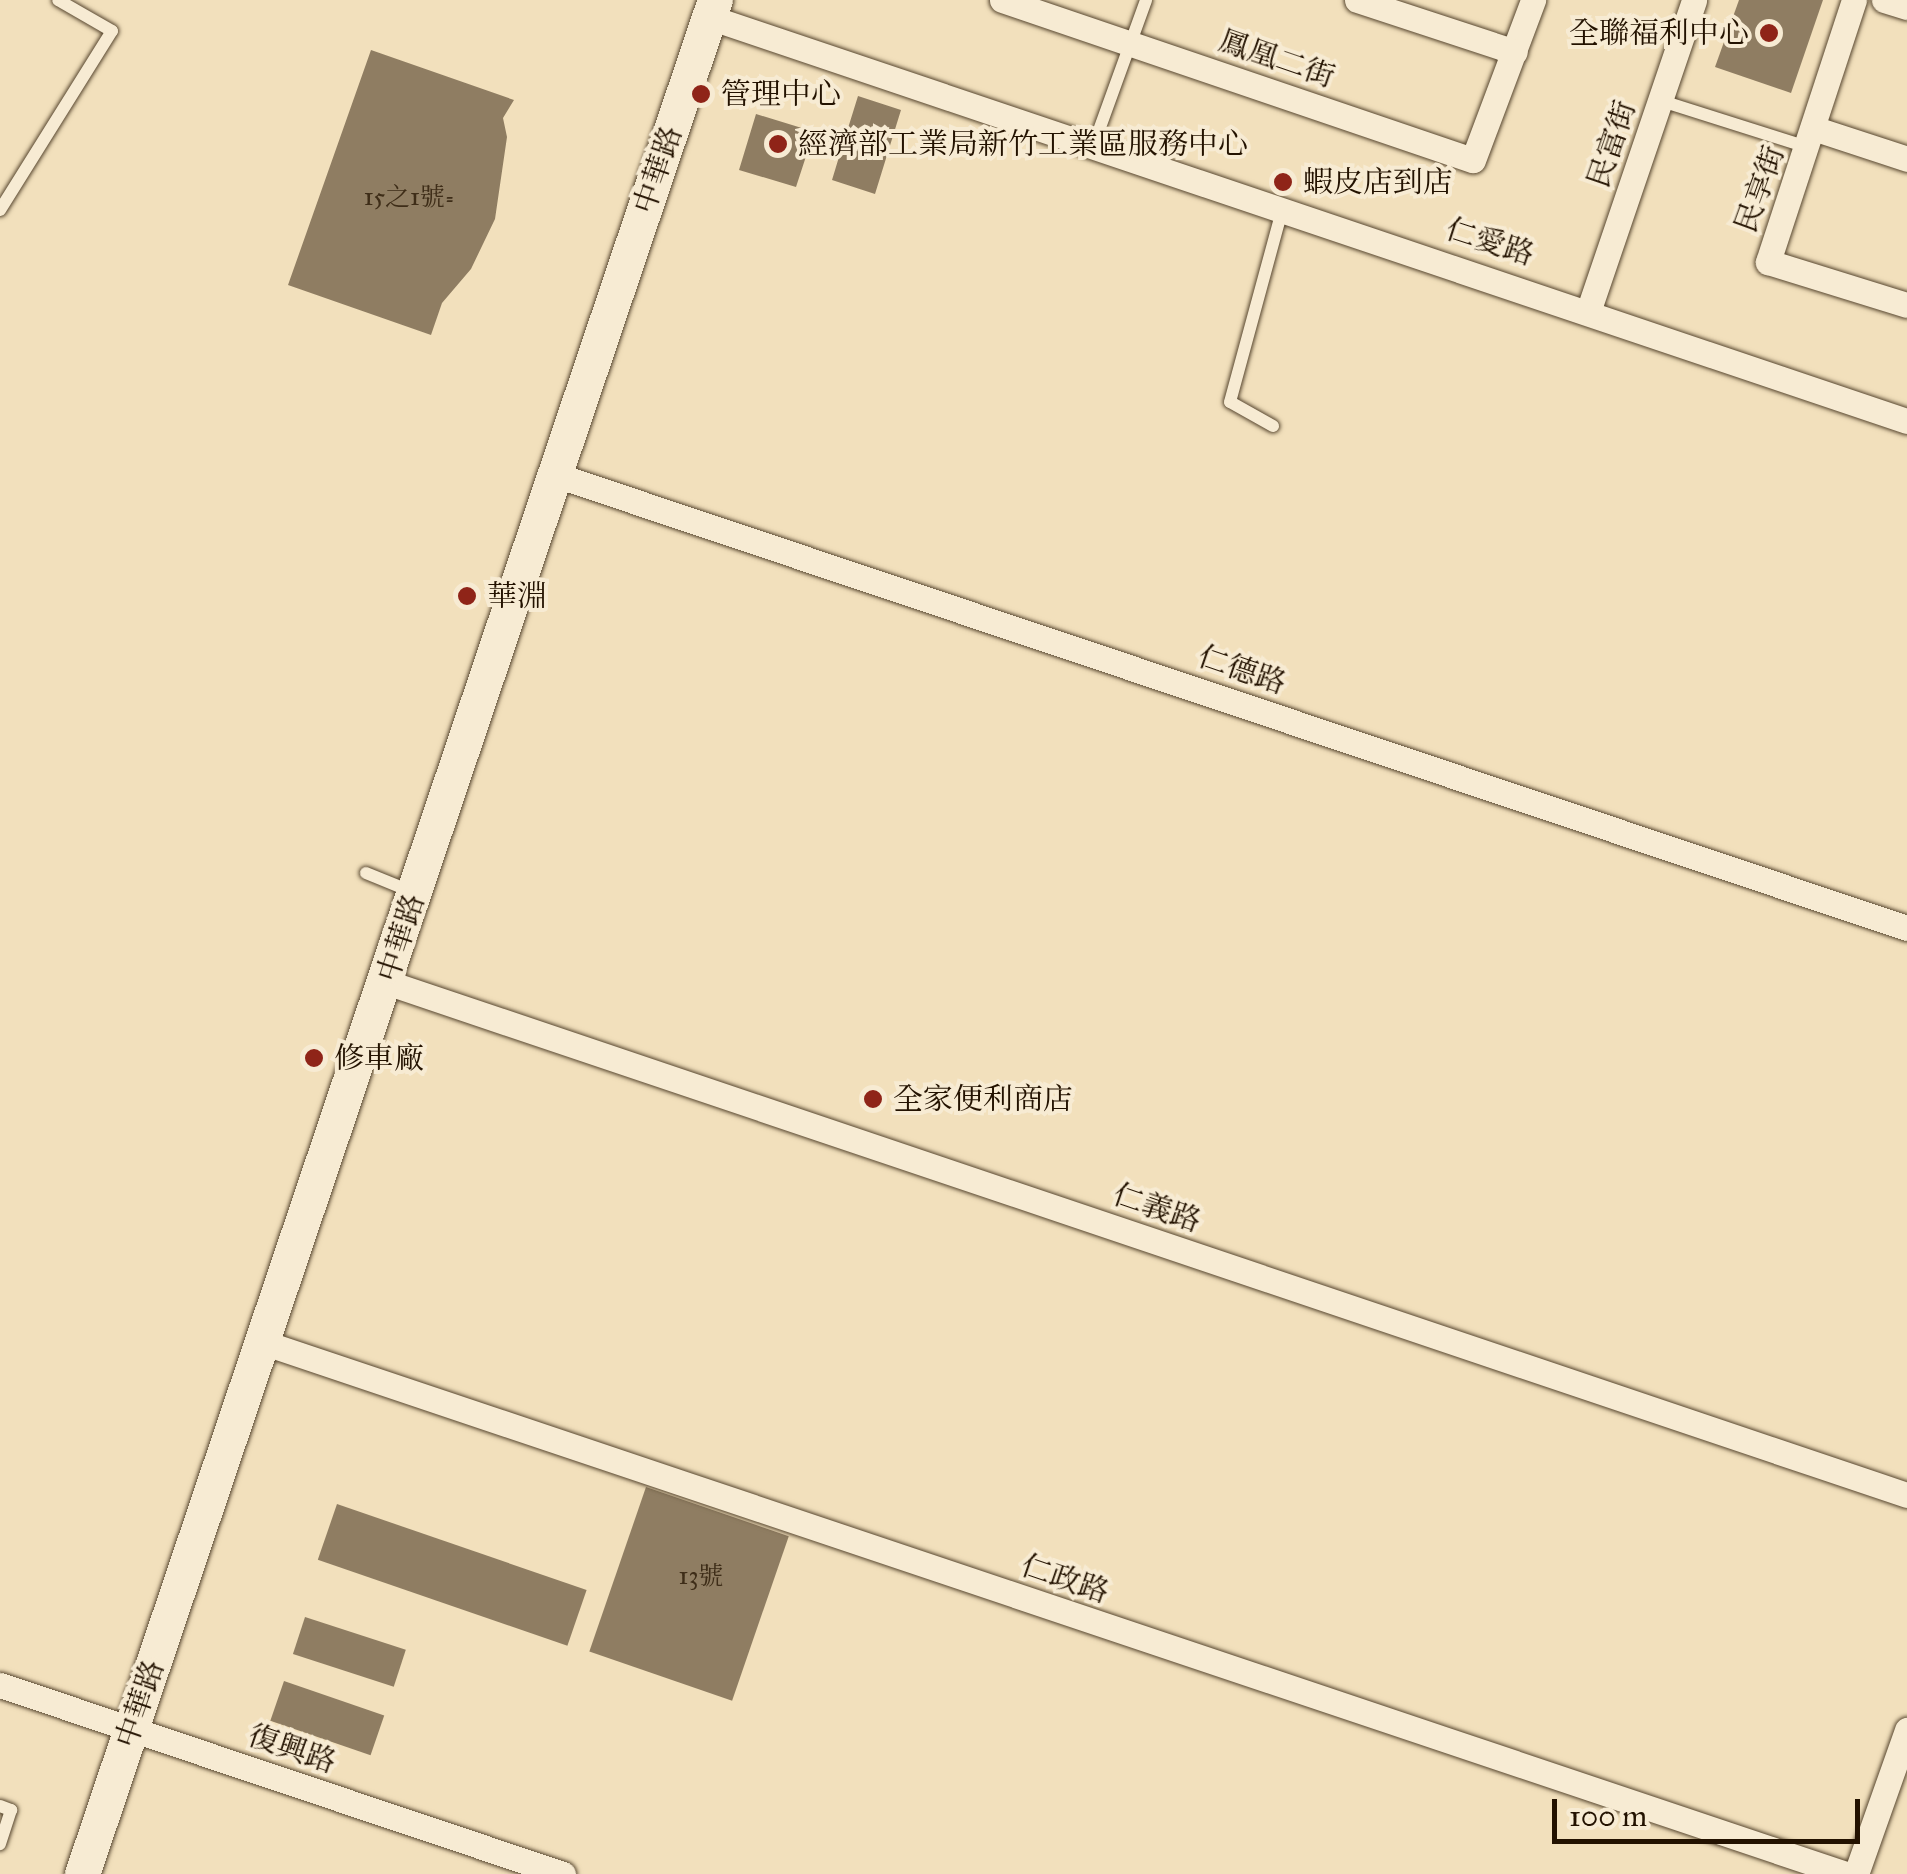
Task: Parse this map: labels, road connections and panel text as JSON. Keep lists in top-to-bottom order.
{
  "streets": {
    "street": [
      "鳳凰二街",
      "民富街",
      "中華路",
      "民享街",
      "仁愛路",
      "仁德路",
      "仁義路",
      "仁政路",
      "復興路"
    ]
  },
  "crossings": [
    ["民富街", "仁愛路"],
    ["中華路", "仁愛路"],
    ["中華路", "仁德路"],
    ["中華路", "仁義路"],
    ["中華路", "仁政路"],
    ["中華路", "復興路"]
  ],
  "places": [
    "全聯福利中心",
    "管理中心",
    "經濟部工業局新竹工業區服務中心",
    "蝦皮店到店",
    "華淵",
    "修車廠",
    "全家便利商店"
  ],
  "house_numbers": ["15之1號=", "13號"],
  "scale_bar": "100 m"
}
